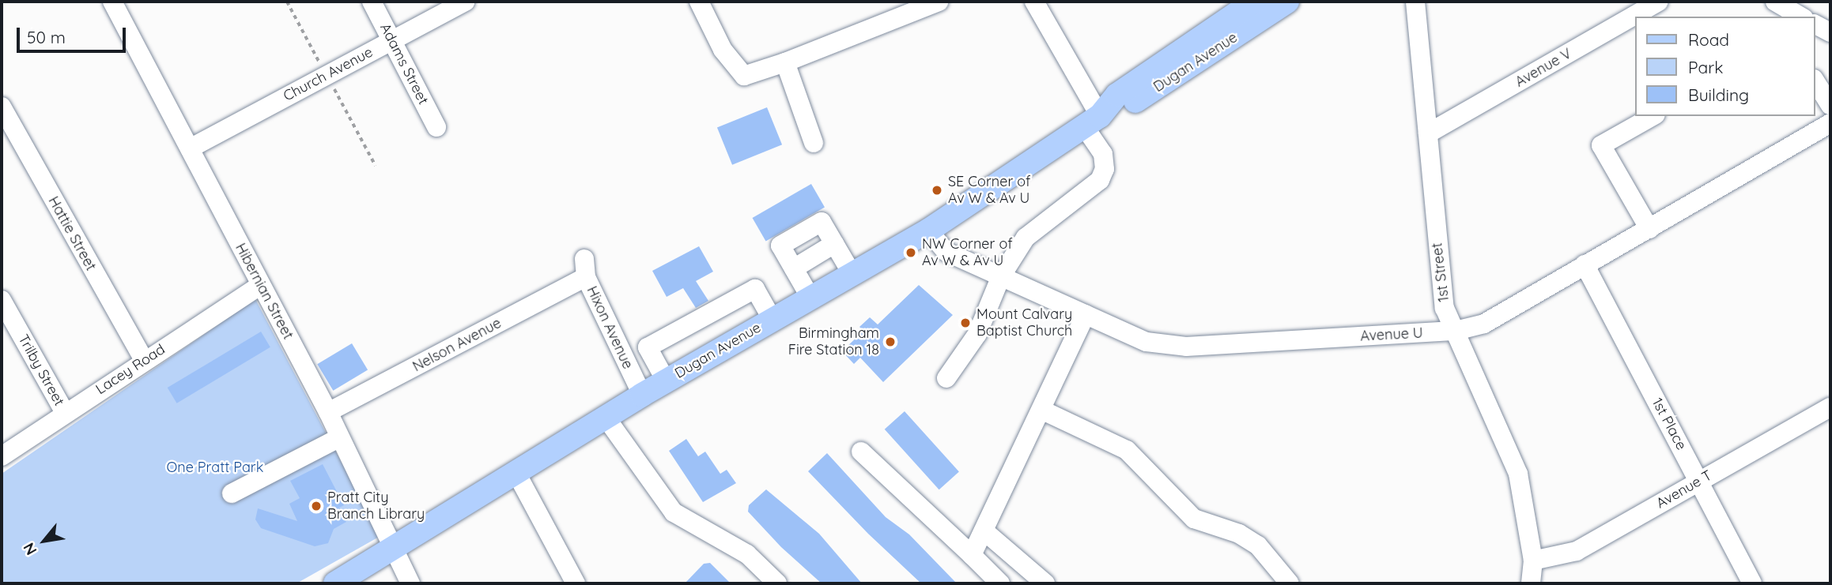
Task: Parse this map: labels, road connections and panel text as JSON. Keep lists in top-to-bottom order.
{
  "streets": {
    "main road": ["Dugan Avenue"],
    "street": [
      "Adams Street",
      "Avenue V",
      "Church Avenue",
      "Hattie Street",
      "1st Street",
      "Hibernian Street",
      "Hixon Avenue",
      "Avenue U",
      "Nelson Avenue",
      "Lacey Road",
      "Trilby Street",
      "1st Place",
      "Avenue T"
    ]
  },
  "crossings": [
    ["Dugan Avenue", "Hibernian Street"],
    ["Dugan Avenue", "Hixon Avenue"],
    ["Dugan Avenue", "Avenue U"],
    ["Adams Street", "Church Avenue"],
    ["Avenue V", "1st Street"],
    ["Church Avenue", "Hibernian Street"],
    ["Hattie Street", "Lacey Road"],
    ["1st Street", "Avenue U"],
    ["1st Street", "Avenue T"],
    ["Hibernian Street", "Nelson Avenue"],
    ["Hibernian Street", "Lacey Road"],
    ["Hixon Avenue", "Nelson Avenue"],
    ["Avenue U", "1st Place"],
    ["Lacey Road", "Trilby Street"],
    ["1st Place", "Avenue T"]
  ],
  "parks": ["One Pratt Park"],
  "places": [
    "SE Corner of Av W & Av U",
    "NW Corner of Av W & Av U",
    "Mount Calvary Baptist Church",
    "Birmingham Fire Station 18",
    "Pratt City Branch Library"
  ],
  "legend": ["Road", "Park", "Building"],
  "scale_bar": "50 m",
  "north": "bottom left"
}
